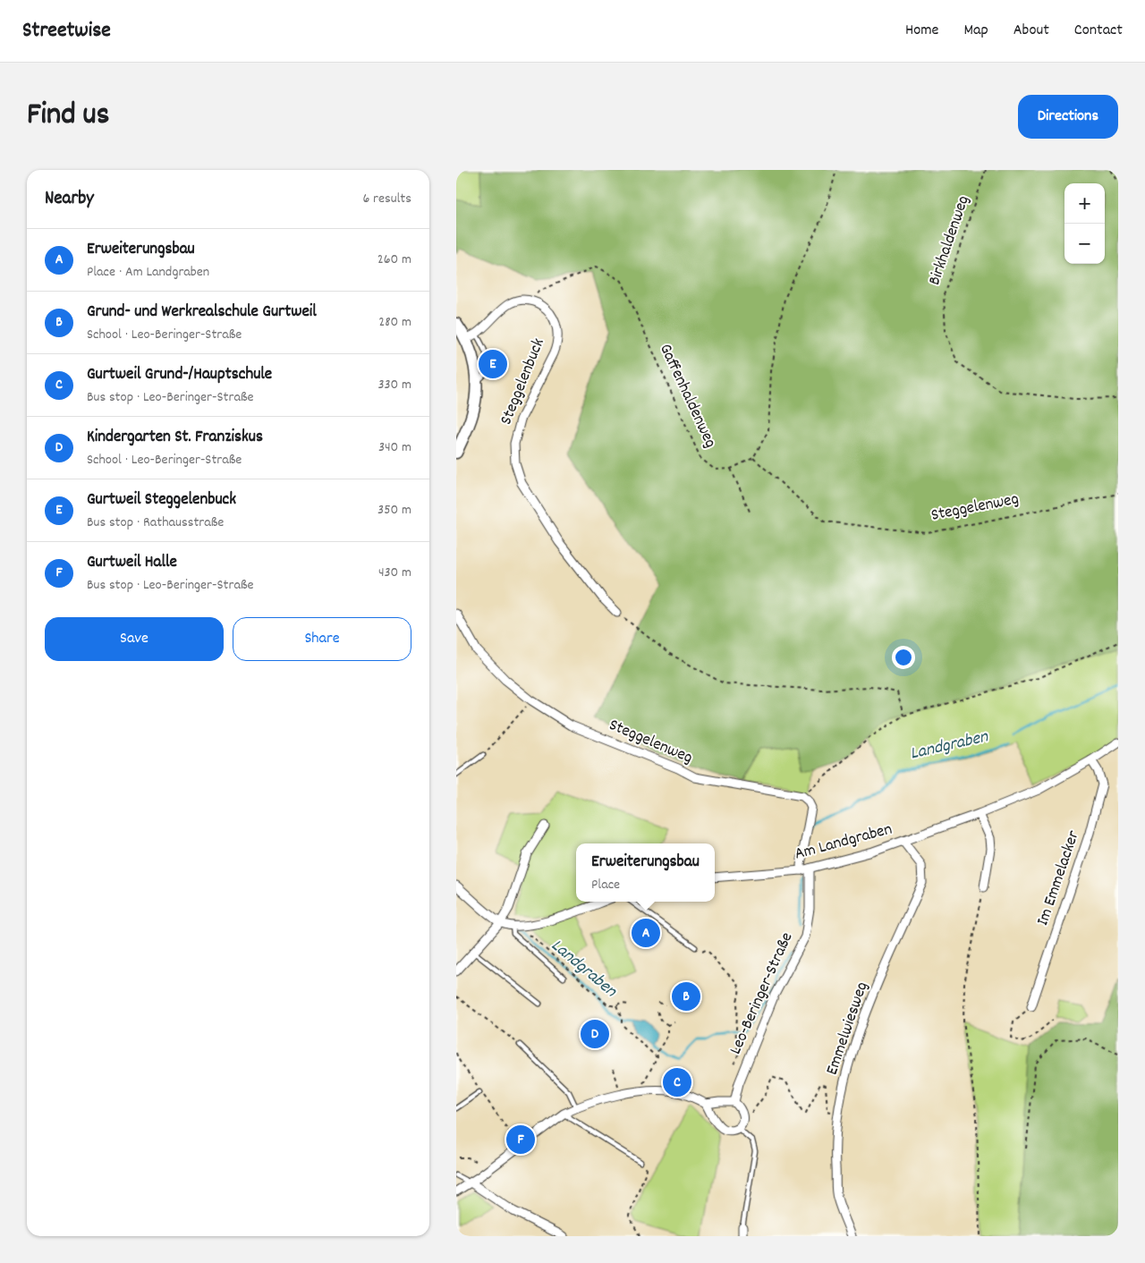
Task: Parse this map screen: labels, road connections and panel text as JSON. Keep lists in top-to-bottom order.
{
  "streets": {
    "street": [
      "Steggelenbuck",
      "Steggelenweg",
      "Am Landgraben",
      "Im Emmelacker",
      "Leo-Beringer-Straße",
      "Emmelwiesweg"
    ],
    "path": ["Birkhaldenweg", "Gaffenhaldenweg"]
  },
  "crossings": [
    ["Steggelenbuck", "Gaffenhaldenweg"],
    ["Am Landgraben", "Im Emmelacker"],
    ["Am Landgraben", "Leo-Beringer-Straße"],
    ["Am Landgraben", "Emmelwiesweg"]
  ],
  "water": ["Landgraben"],
  "page": {
    "header": "Streetwise",
    "nav": [
      "Home",
      "Map",
      "About",
      "Contact"
    ],
    "title": "Find us",
    "buttons": [
      "Directions",
      ["Save", "Share"]
    ],
    "heading": ["Nearby", "6 results"],
    "map_buttons": ["+", "−"],
    "list": [
      {
        "mark": "A",
        "name": "Erweiterungsbau",
        "note": "Place · Am Landgraben",
        "value": "260 m"
      },
      {
        "mark": "B",
        "name": "Grund- und Werkrealschule Gurtweil",
        "note": "School · Leo-Beringer-Straße",
        "value": "280 m"
      },
      {
        "mark": "C",
        "name": "Gurtweil Grund-/Hauptschule",
        "note": "Bus stop · Leo-Beringer-Straße",
        "value": "330 m"
      },
      {
        "mark": "D",
        "name": "Kindergarten St. Franziskus",
        "note": "School · Leo-Beringer-Straße",
        "value": "340 m"
      },
      {
        "mark": "E",
        "name": "Gurtweil Steggelenbuck",
        "note": "Bus stop · Rathausstraße",
        "value": "350 m"
      },
      {
        "mark": "F",
        "name": "Gurtweil Halle",
        "note": "Bus stop · Leo-Beringer-Straße",
        "value": "430 m"
      }
    ],
    "pins": [
      "E",
      "A",
      "B",
      "D",
      "C",
      "F"
    ],
    "popup": ["Erweiterungsbau", "Place"]
  }
}
